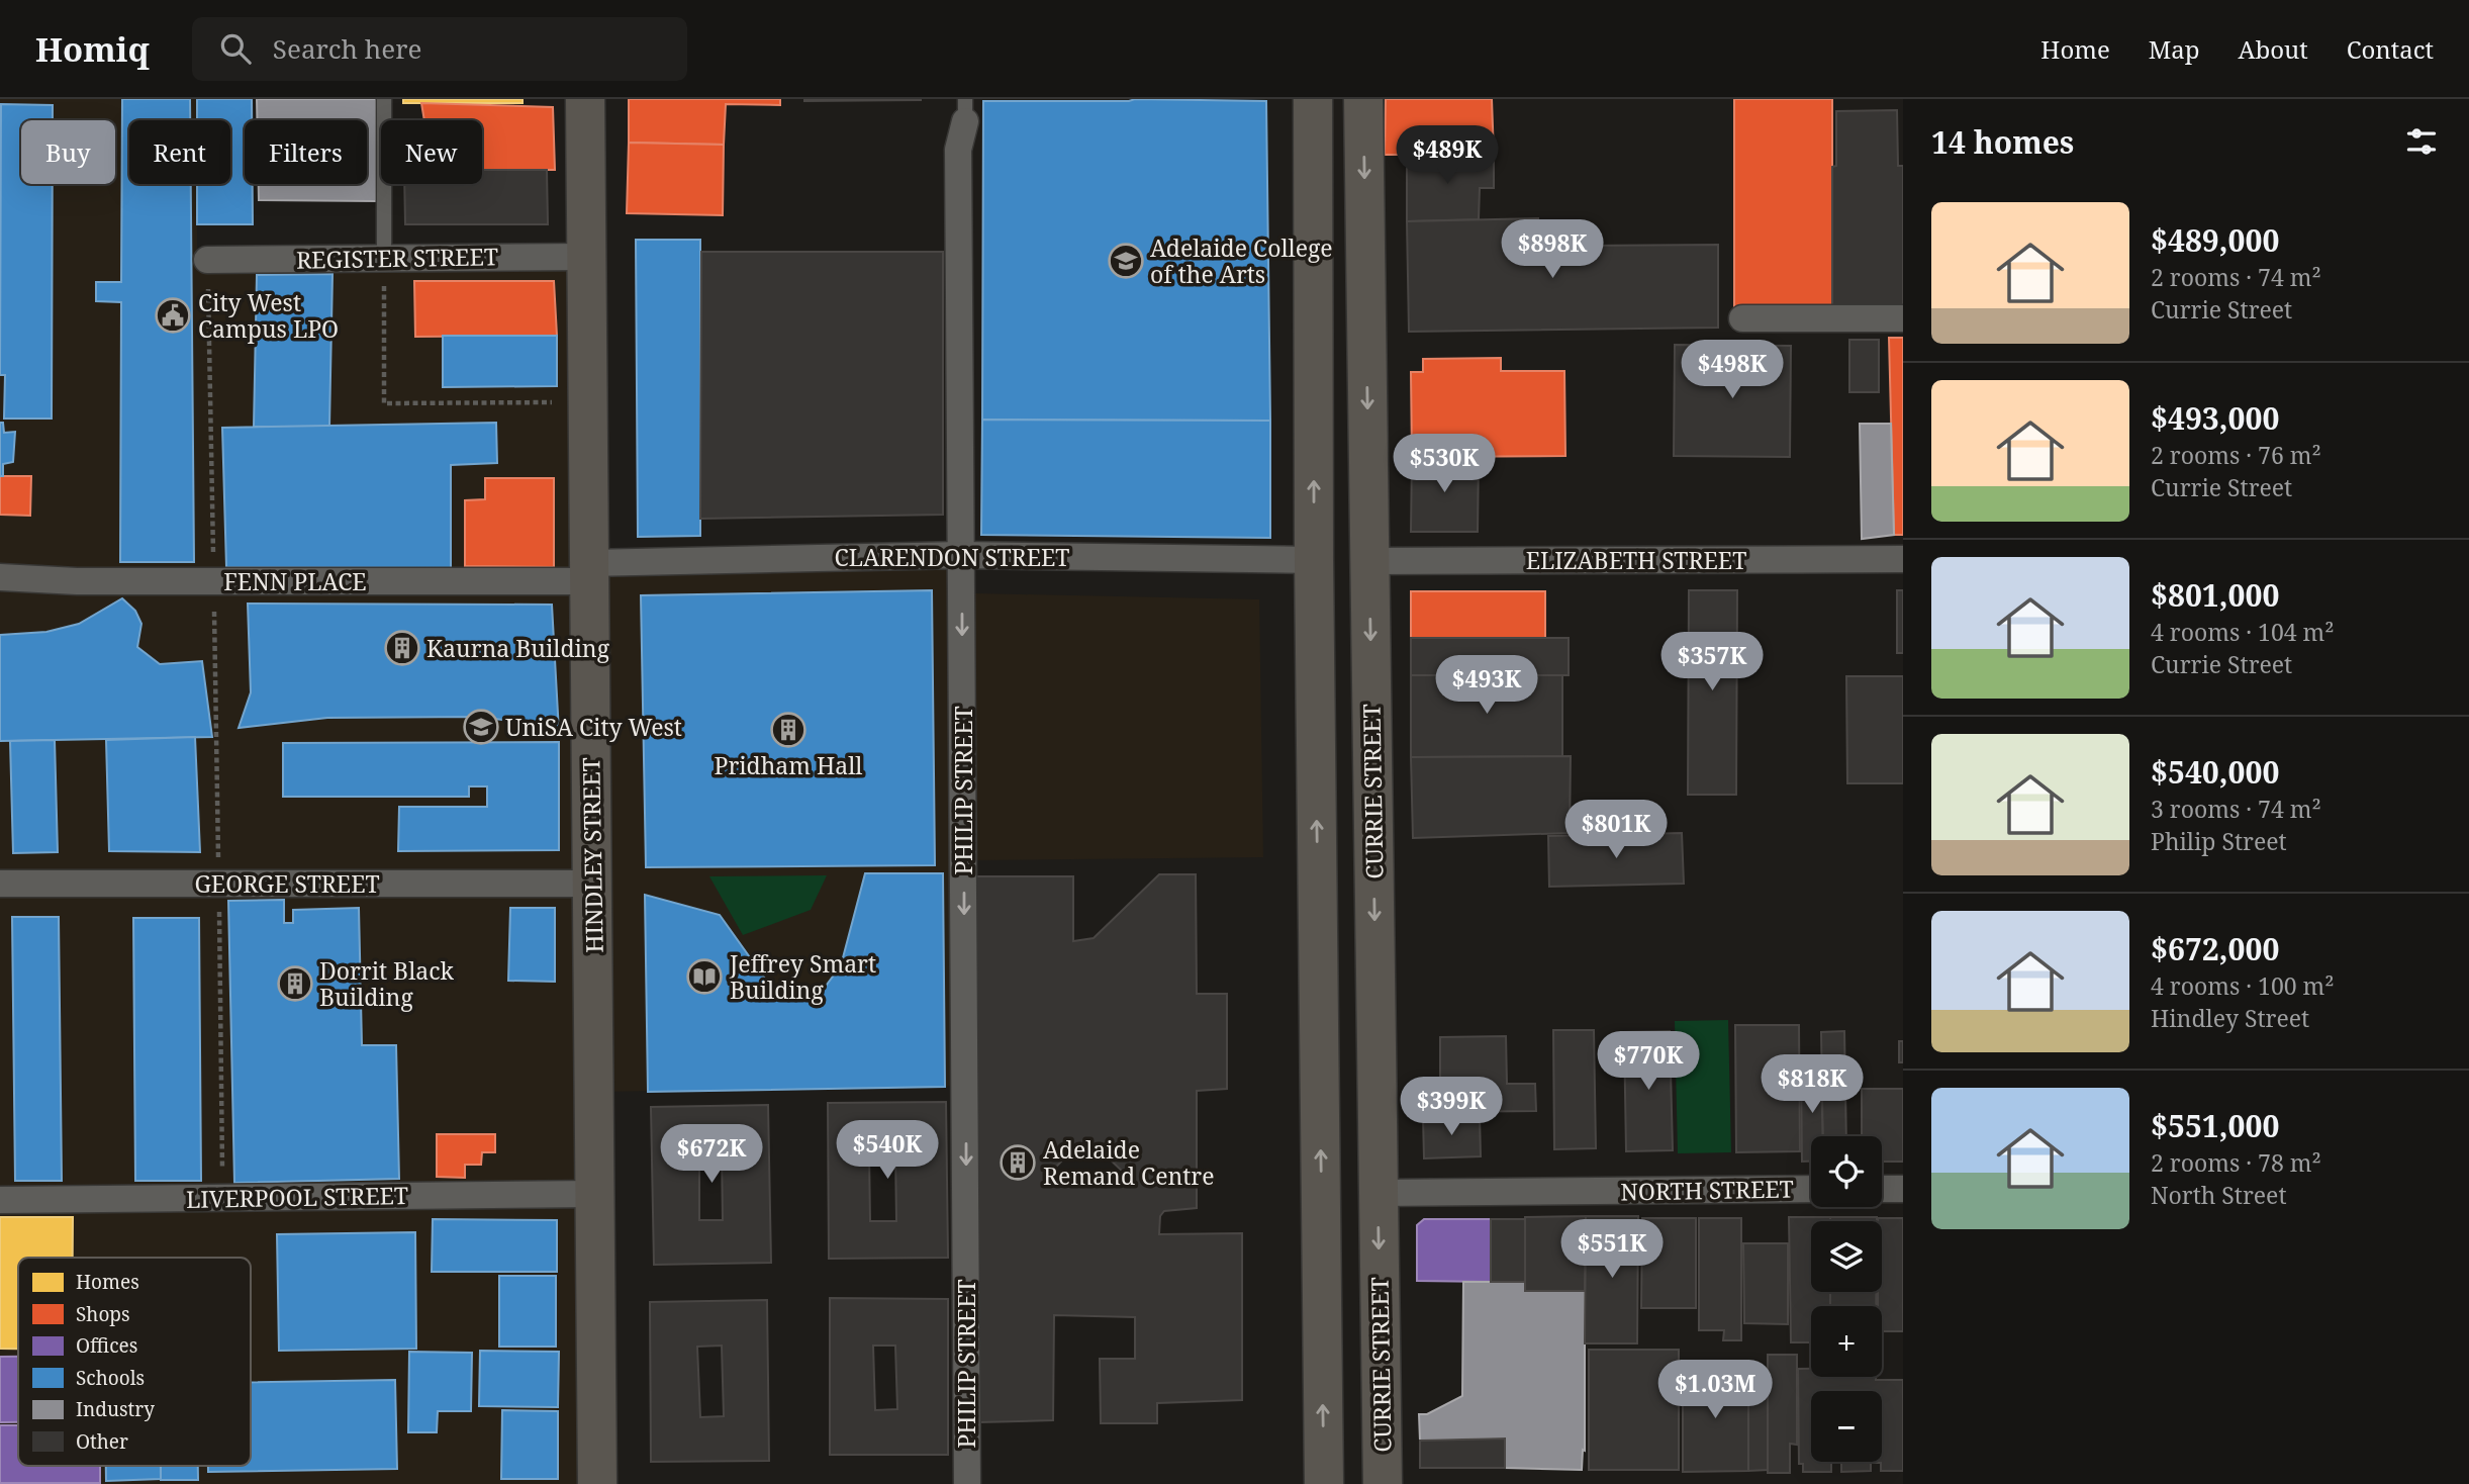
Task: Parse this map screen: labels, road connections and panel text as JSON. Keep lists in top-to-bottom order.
{
  "streets": {
    "main road": ["CURRIE STREET", "HINDLEY STREET"],
    "street": [
      "REGISTER STREET",
      "CLARENDON STREET",
      "ELIZABETH STREET",
      "FENN PLACE",
      "PHILIP STREET",
      "GEORGE STREET",
      "NORTH STREET",
      "LIVERPOOL STREET"
    ]
  },
  "crossings": [
    ["REGISTER STREET", "HINDLEY STREET"],
    ["CLARENDON STREET", "FENN PLACE"],
    ["CLARENDON STREET", "PHILIP STREET"],
    ["CLARENDON STREET", "HINDLEY STREET"],
    ["ELIZABETH STREET", "CURRIE STREET"],
    ["FENN PLACE", "HINDLEY STREET"],
    ["CURRIE STREET", "NORTH STREET"],
    ["HINDLEY STREET", "LIVERPOOL STREET"]
  ],
  "one_way": ["PHILIP STREET"],
  "places": {
    "school or university": ["Adelaide College of the Arts", "UniSA City West"],
    "public building": ["City West Campus LPO"],
    "building": [
      "Kaurna Building",
      "Pridham Hall",
      "Dorrit Black Building",
      "Adelaide Remand Centre"
    ],
    "library": ["Jeffrey Smart Building"]
  },
  "legend": [
    "Homes",
    "Shops",
    "Offices",
    "Schools",
    "Industry",
    "Other"
  ],
  "page": {
    "header": "Homiq",
    "search": "Search here",
    "nav": [
      "Home",
      "Map",
      "About",
      "Contact"
    ],
    "heading": "14 homes",
    "chip": [
      "Buy",
      "Rent",
      "Filters",
      "New"
    ],
    "price": [
      "$489K",
      "$898K",
      "$498K",
      "$530K",
      "$357K",
      "$493K",
      "$801K",
      "$770K",
      "$818K",
      "$399K",
      "$540K",
      "$672K",
      "$551K",
      "$1.03M"
    ],
    "list": [
      {
        "name": "$489,000",
        "note": "2 rooms · 74 m² · Currie Street"
      },
      {
        "name": "$493,000",
        "note": "2 rooms · 76 m² · Currie Street"
      },
      {
        "name": "$801,000",
        "note": "4 rooms · 104 m² · Currie Street"
      },
      {
        "name": "$540,000",
        "note": "3 rooms · 74 m² · Philip Street"
      },
      {
        "name": "$672,000",
        "note": "4 rooms · 100 m² · Hindley Street"
      },
      {
        "name": "$551,000",
        "note": "2 rooms · 78 m² · North Street"
      }
    ],
    "map_buttons": ["+", "−"]
  }
}
